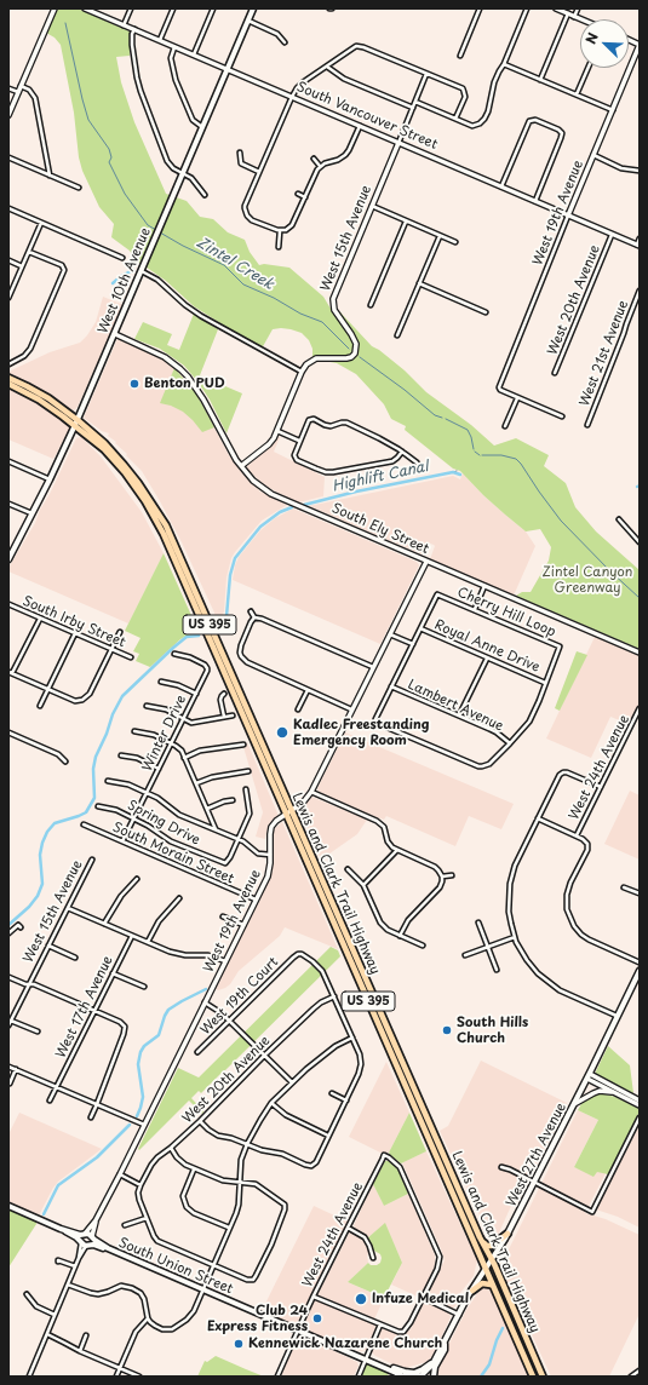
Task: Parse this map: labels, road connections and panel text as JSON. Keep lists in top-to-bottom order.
{
  "streets": {
    "highway": ["US 395", "Lewis and Clark Trail Highway"],
    "main road": ["West 10th Avenue", "West 27th Avenue", "South Union Street"],
    "street": [
      "South Vancouver Street",
      "West 19th Avenue",
      "West 15th Avenue",
      "West 20th Avenue",
      "West 21st Avenue",
      "South Ely Street",
      "Cherry Hill Loop",
      "South Irby Street",
      "Royal Anne Drive",
      "Lambert Avenue",
      "Winter Drive",
      "West 24th Avenue",
      "Spring Drive",
      "South Morain Street",
      "West 19th Court",
      "West 17th Avenue"
    ]
  },
  "crossings": [
    ["South Vancouver Street", "West 19th Avenue"],
    ["South Vancouver Street", "West 15th Avenue"],
    ["South Vancouver Street", "West 10th Avenue"],
    ["South Vancouver Street", "West 20th Avenue"],
    ["West 19th Avenue", "South Ely Street"],
    ["West 19th Avenue", "South Morain Street"],
    ["West 19th Avenue", "Lewis and Clark Trail Highway"],
    ["West 19th Avenue", "South Union Street"],
    ["West 10th Avenue", "South Ely Street"],
    ["West 10th Avenue", "US 395"],
    ["West 10th Avenue", "Lewis and Clark Trail Highway"],
    ["West 20th Avenue", "West 19th Court"],
    ["Cherry Hill Loop", "Royal Anne Drive"],
    ["Cherry Hill Loop", "Lambert Avenue"],
    ["US 395", "Lewis and Clark Trail Highway"],
    ["Winter Drive", "Spring Drive"],
    ["Winter Drive", "South Morain Street"],
    ["West 24th Avenue", "South Union Street"],
    ["Lewis and Clark Trail Highway", "West 27th Avenue"],
    ["West 27th Avenue", "South Union Street"]
  ],
  "water": ["Zintel Creek", "Highlift Canal"],
  "parks": ["Zintel Canyon Greenway"],
  "places": [
    "Benton PUD",
    "Kadlec Freestanding Emergency Room",
    "South Hills Church",
    "Infuze Medical",
    "Club 24 Express Fitness",
    "Kennewick Nazarene Church"
  ],
  "north": "top left"
}
